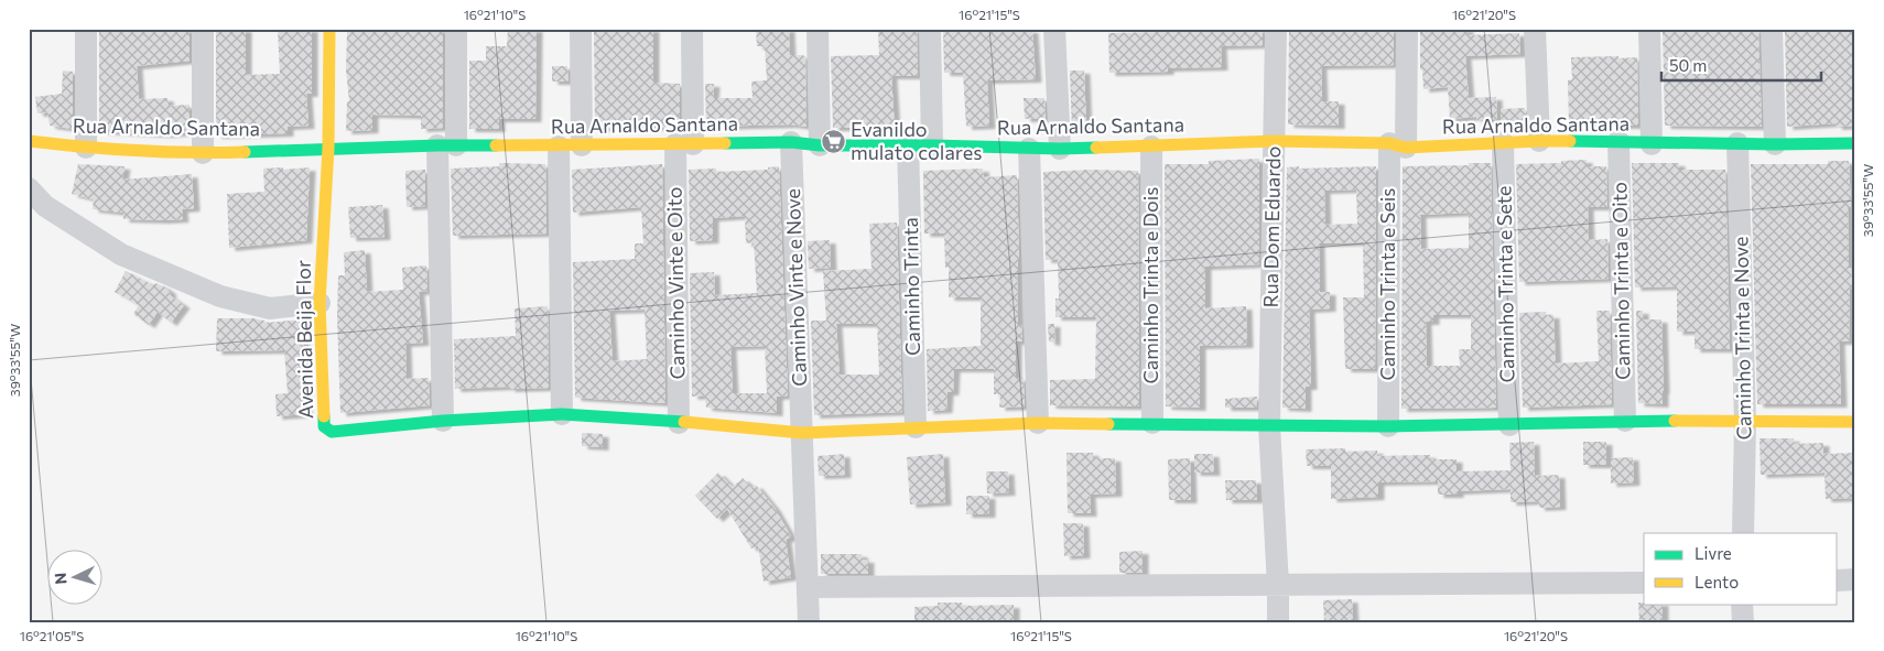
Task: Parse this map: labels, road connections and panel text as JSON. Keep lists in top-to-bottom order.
{
  "streets": {
    "street": [
      "Rua Arnaldo Santana",
      "Rua Dom Eduardo",
      "Caminho Trinta e Oito",
      "Caminho Vinte e Oito",
      "Caminho Trinta e Seis",
      "Caminho Trinta e Sete",
      "Caminho Trinta e Dois",
      "Caminho Trinta",
      "Caminho Vinte e Nove",
      "Caminho Trinta e Nove",
      "Avenida Beija Flor"
    ]
  },
  "crossings": [
    ["Rua Arnaldo Santana", "Rua Dom Eduardo"],
    ["Rua Arnaldo Santana", "Caminho Trinta e Oito"],
    ["Rua Arnaldo Santana", "Caminho Vinte e Oito"],
    ["Rua Arnaldo Santana", "Caminho Trinta e Seis"],
    ["Rua Arnaldo Santana", "Caminho Trinta e Sete"],
    ["Rua Arnaldo Santana", "Caminho Trinta e Dois"],
    ["Rua Arnaldo Santana", "Caminho Trinta"],
    ["Rua Arnaldo Santana", "Caminho Vinte e Nove"],
    ["Rua Arnaldo Santana", "Caminho Trinta e Nove"],
    ["Rua Arnaldo Santana", "Avenida Beija Flor"],
    ["Rua Dom Eduardo", "Avenida Beija Flor"],
    ["Caminho Trinta e Oito", "Avenida Beija Flor"],
    ["Caminho Vinte e Oito", "Avenida Beija Flor"],
    ["Caminho Trinta e Seis", "Avenida Beija Flor"],
    ["Caminho Trinta e Sete", "Avenida Beija Flor"],
    ["Caminho Trinta e Dois", "Avenida Beija Flor"],
    ["Caminho Trinta", "Avenida Beija Flor"],
    ["Caminho Vinte e Nove", "Avenida Beija Flor"],
    ["Caminho Trinta e Nove", "Avenida Beija Flor"]
  ],
  "places": {
    "supermarket": ["Evanildo mulato colares"]
  },
  "legend": ["Livre", "Lento"],
  "scale_bar": "50 m",
  "north": "left",
  "coordinates": [
    "16°21'10\"S",
    "16°21'15\"S",
    "16°21'20\"S",
    "39°33'55\"W",
    "16°21'05\"S"
  ]
}
